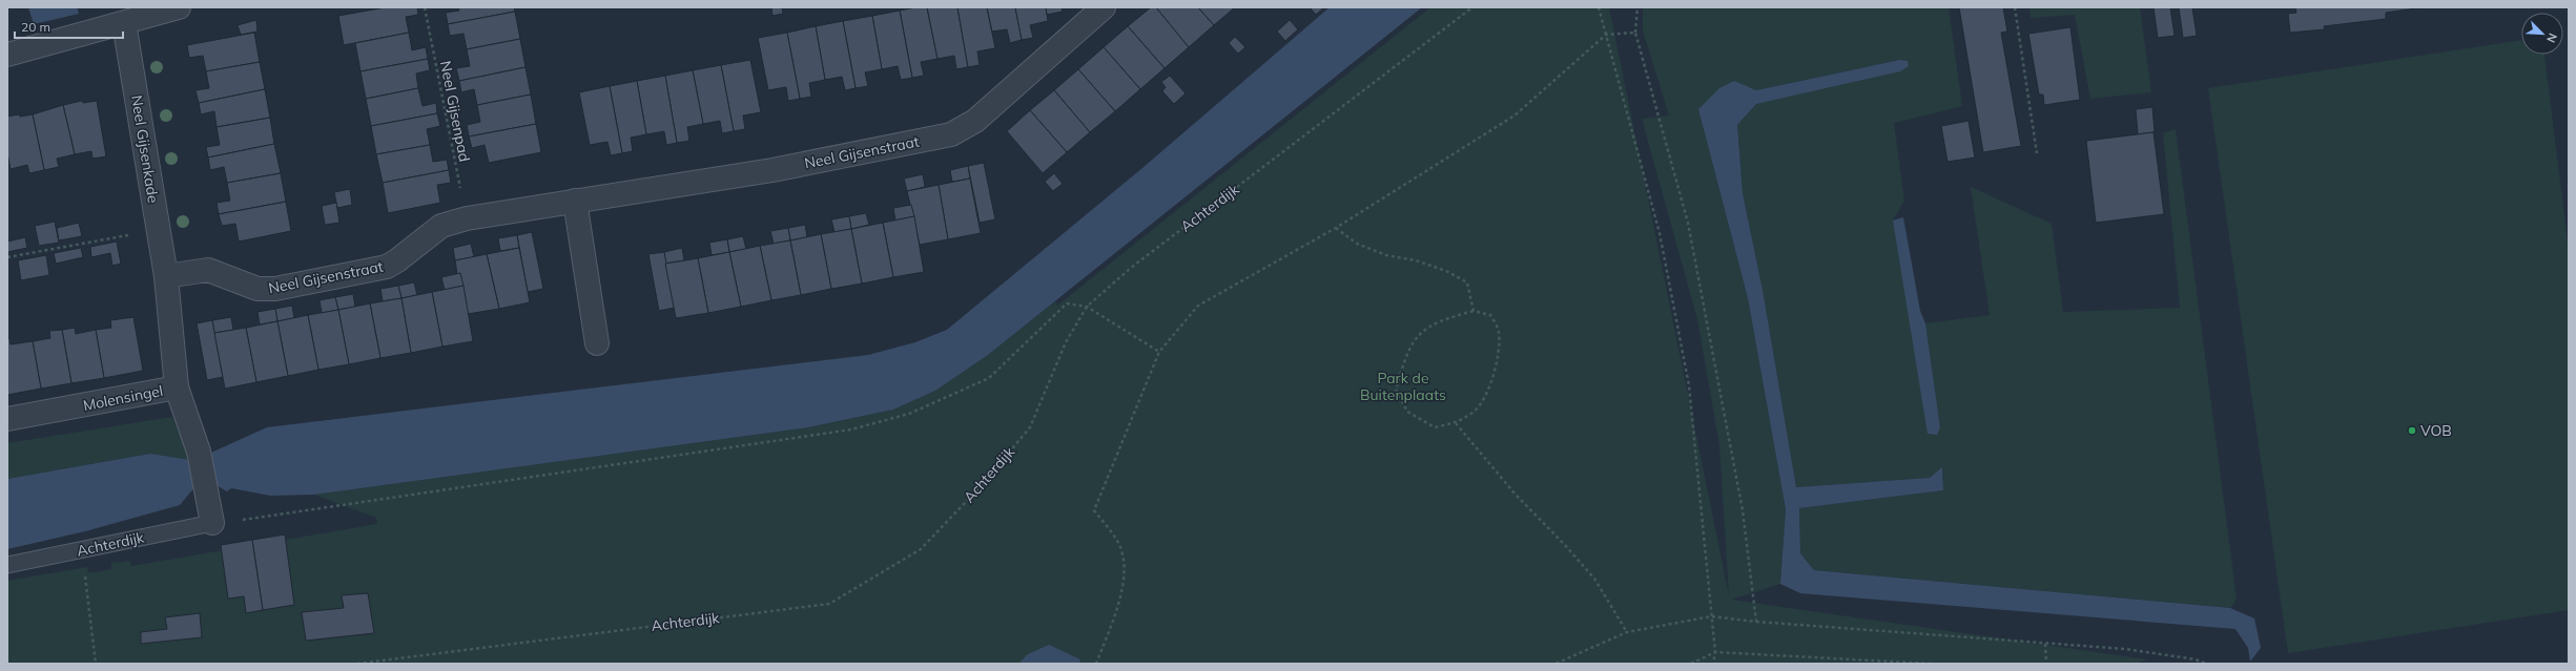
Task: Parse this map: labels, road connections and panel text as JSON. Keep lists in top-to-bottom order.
{
  "streets": {
    "street": ["Neel Gijsenkade", "Neel Gijsenstraat", "Molensingel"],
    "lane": ["Achterdijk"],
    "path": ["Neel Gijsenpad"]
  },
  "crossings": [
    ["Neel Gijsenpad", "Neel Gijsenstraat"],
    ["Neel Gijsenkade", "Neel Gijsenstraat"],
    ["Neel Gijsenkade", "Molensingel"],
    ["Neel Gijsenstraat", "Molensingel"]
  ],
  "parks": ["Park de Buitenplaats"],
  "places": ["VOB"],
  "scale_bar": "20 m",
  "north": "bottom right"
}
